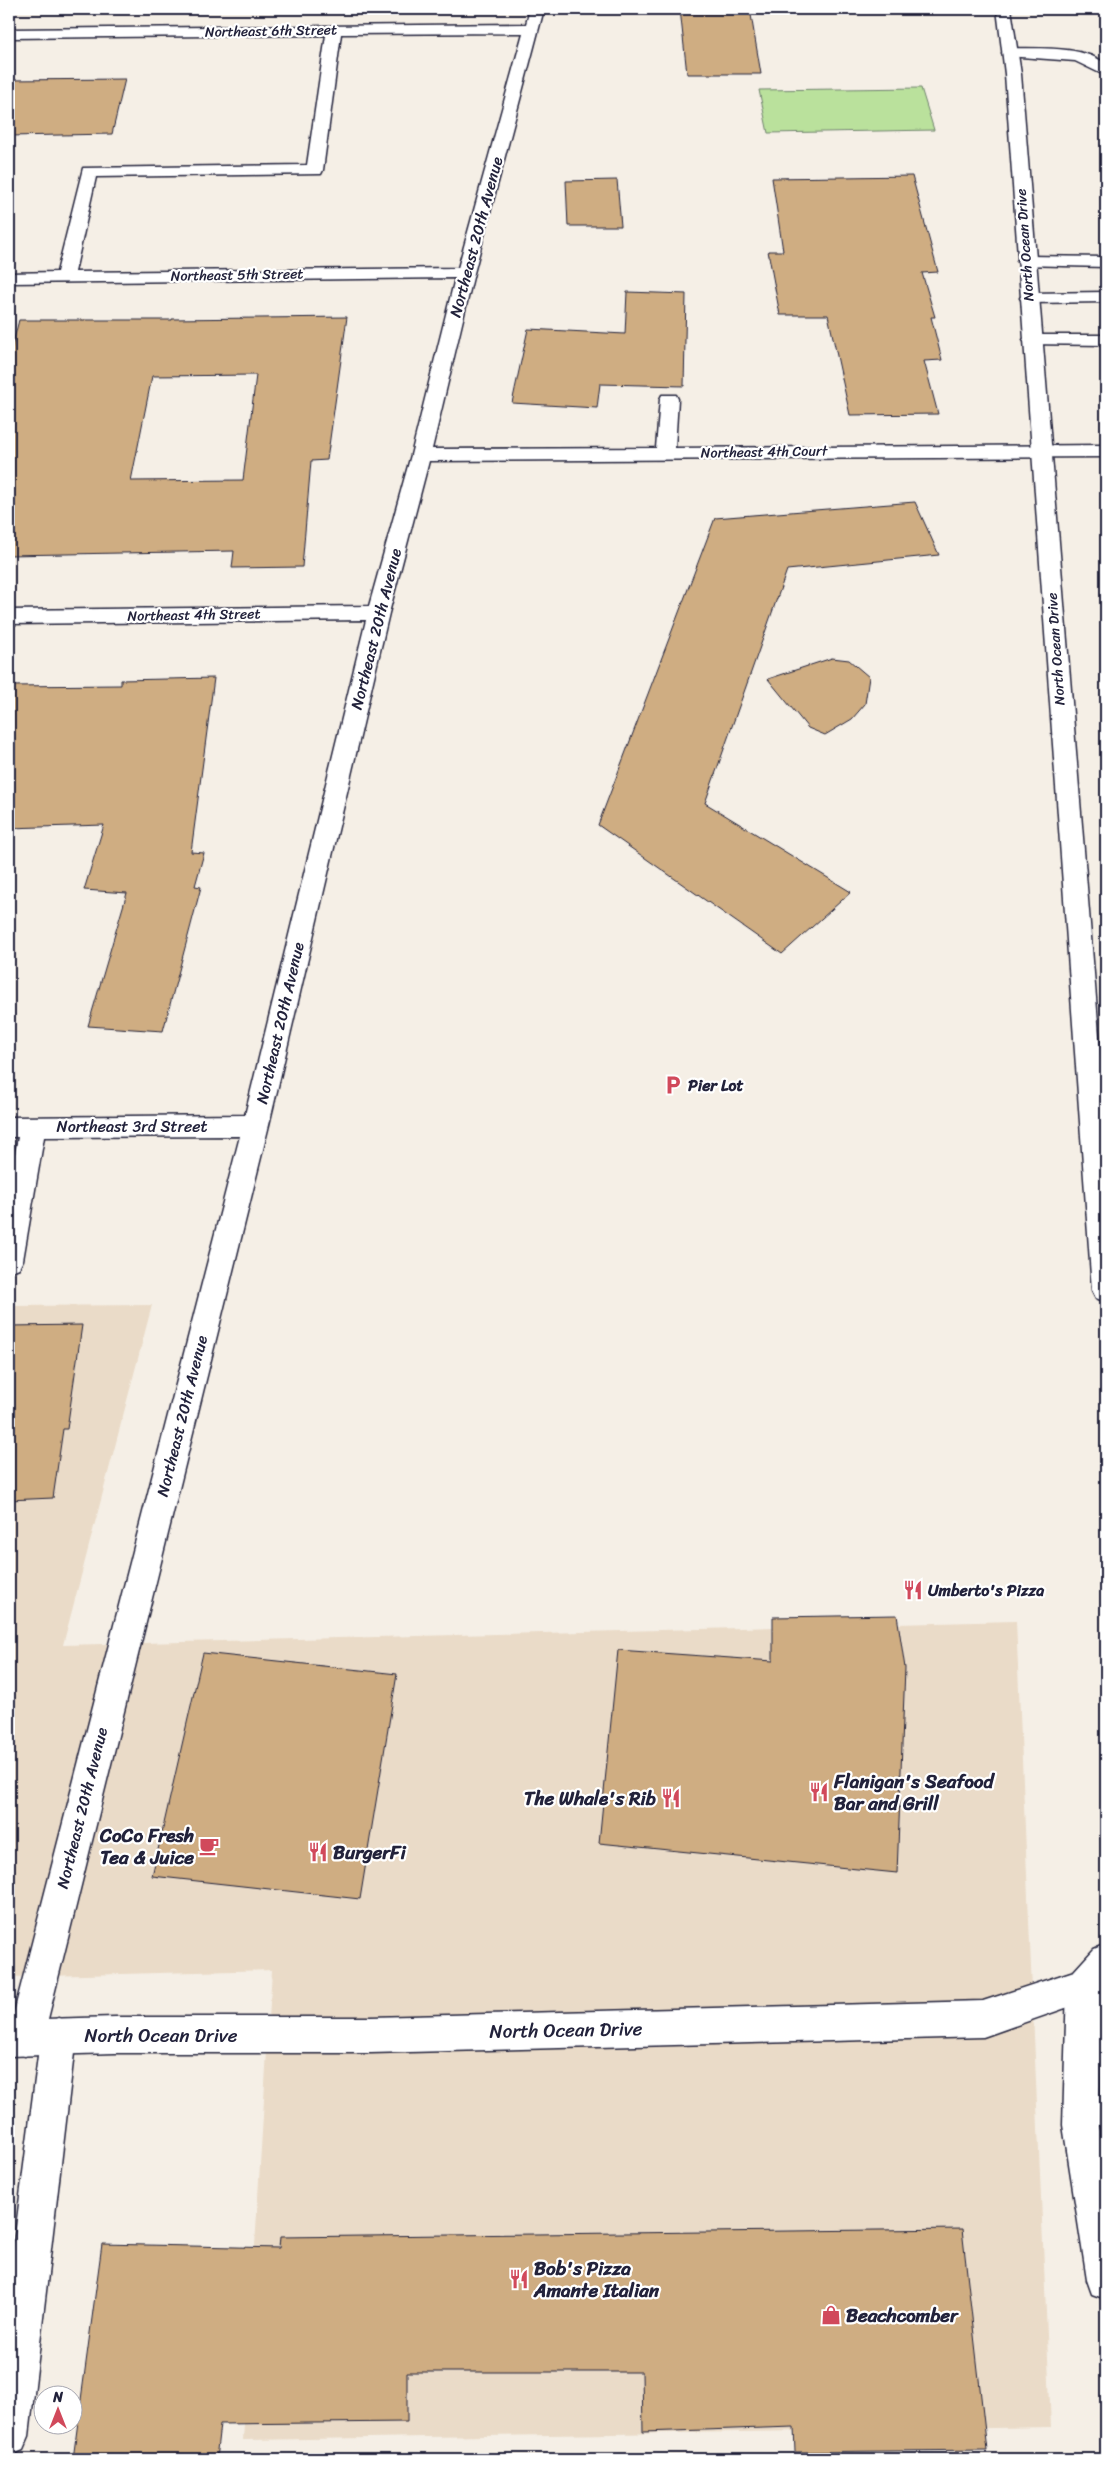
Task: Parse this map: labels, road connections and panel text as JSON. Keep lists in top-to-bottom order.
{
  "streets": {
    "street": [
      "Northeast 6th Street",
      "Northeast 20th Avenue",
      "North Ocean Drive",
      "Northeast 5th Street",
      "Northeast 4th Court",
      "Northeast 4th Street",
      "Northeast 3rd Street"
    ]
  },
  "crossings": [
    ["Northeast 6th Street", "Northeast 20th Avenue"],
    ["Northeast 20th Avenue", "North Ocean Drive"],
    ["Northeast 20th Avenue", "Northeast 5th Street"],
    ["Northeast 20th Avenue", "Northeast 4th Court"],
    ["Northeast 20th Avenue", "Northeast 4th Street"],
    ["Northeast 20th Avenue", "Northeast 3rd Street"],
    ["North Ocean Drive", "Northeast 4th Court"]
  ],
  "places": {
    "parking": ["Pier Lot"],
    "restaurant": [
      "Umberto's Pizza",
      "Flanigan's Seafood Bar and Grill",
      "The Whale's Rib",
      "BurgerFi",
      "Bob's Pizza Amante Italian"
    ],
    "cafe": ["CoCo Fresh Tea & Juice"],
    "shop": ["Beachcomber"]
  },
  "north": "top"
}
